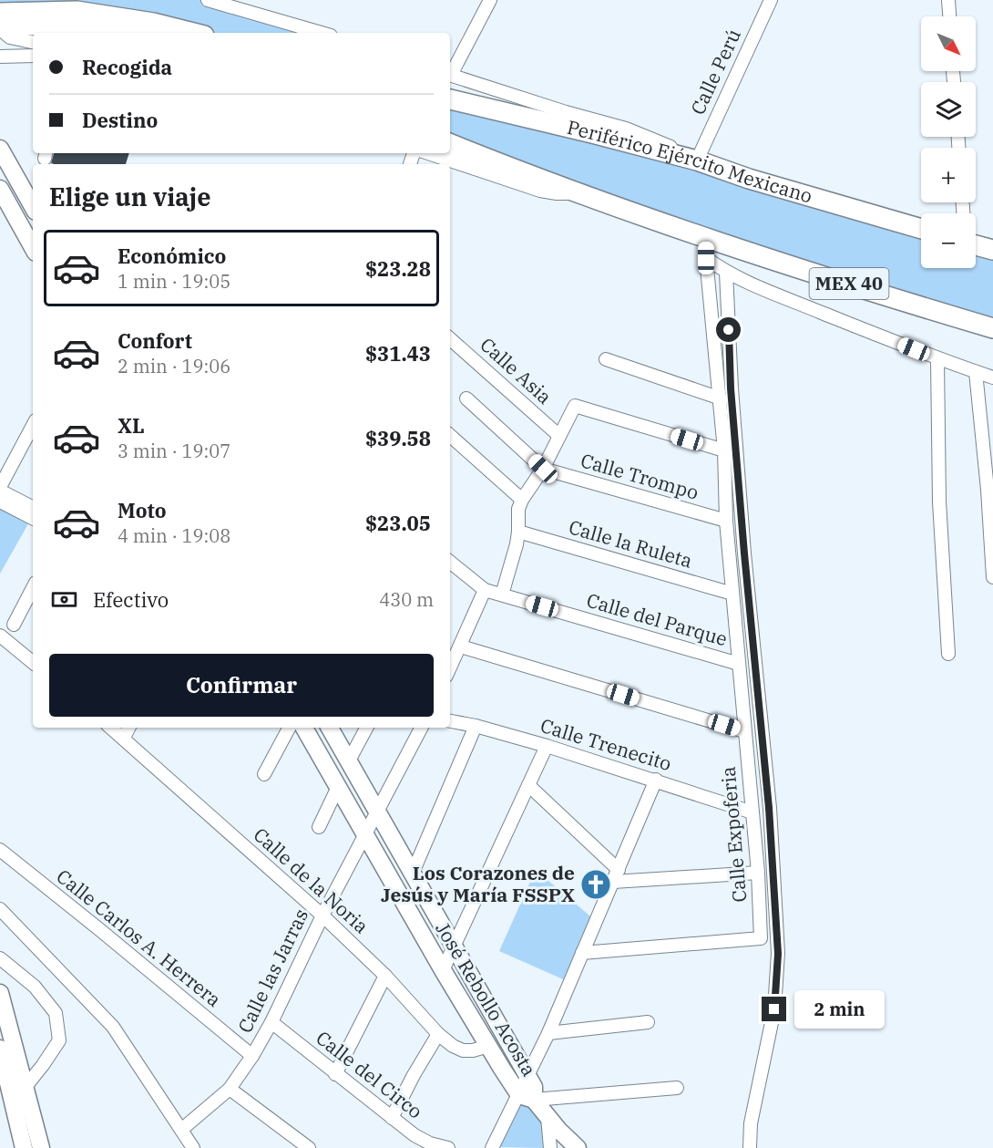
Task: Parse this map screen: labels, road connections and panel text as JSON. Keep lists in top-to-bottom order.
{
  "streets": {
    "highway": ["Periférico Ejército Mexicano", "MEX 40"],
    "main road": ["José Rebollo Acosta"],
    "street": [
      "Calle Perú",
      "Calle Asia",
      "Calle Trompo",
      "Calle la Ruleta",
      "Calle del Parque",
      "Calle Trenecito",
      "Calle Expoferia",
      "Calle de la Noria",
      "Calle Carlos A. Herrera",
      "Calle las Jarras",
      "Calle del Circo"
    ]
  },
  "crossings": [
    ["Calle Perú", "Periférico Ejército Mexicano"],
    ["MEX 40", "Calle Expoferia"],
    ["Calle Trompo", "Calle Expoferia"],
    ["Calle la Ruleta", "Calle Expoferia"],
    ["Calle del Parque", "Calle Expoferia"],
    ["Calle Trenecito", "Calle Expoferia"],
    ["Calle de la Noria", "Calle las Jarras"],
    ["Calle de la Noria", "José Rebollo Acosta"],
    ["Calle Carlos A. Herrera", "Calle las Jarras"],
    ["Calle las Jarras", "José Rebollo Acosta"],
    ["Calle las Jarras", "Calle del Circo"]
  ],
  "places": {
    "church": ["Los Corazones de Jesús y María FSSPX"]
  },
  "north": "bottom right",
  "page": {
    "map_buttons": ["+", "−"],
    "banner": ["Recogida", "Destino"],
    "heading": "Elige un viaje",
    "list": [
      {
        "name": "Económico",
        "note": "1 min · 19:05",
        "value": "$23.28"
      },
      {
        "name": "Confort",
        "note": "2 min · 19:06",
        "value": "$31.43"
      },
      {
        "name": "XL",
        "note": "3 min · 19:07",
        "value": "$39.58"
      },
      {
        "name": "Moto",
        "note": "4 min · 19:08",
        "value": "$23.05"
      }
    ],
    "pay": ["Efectivo", "430 m"],
    "buttons": "Confirmar",
    "bubble": "2 min"
  }
}
